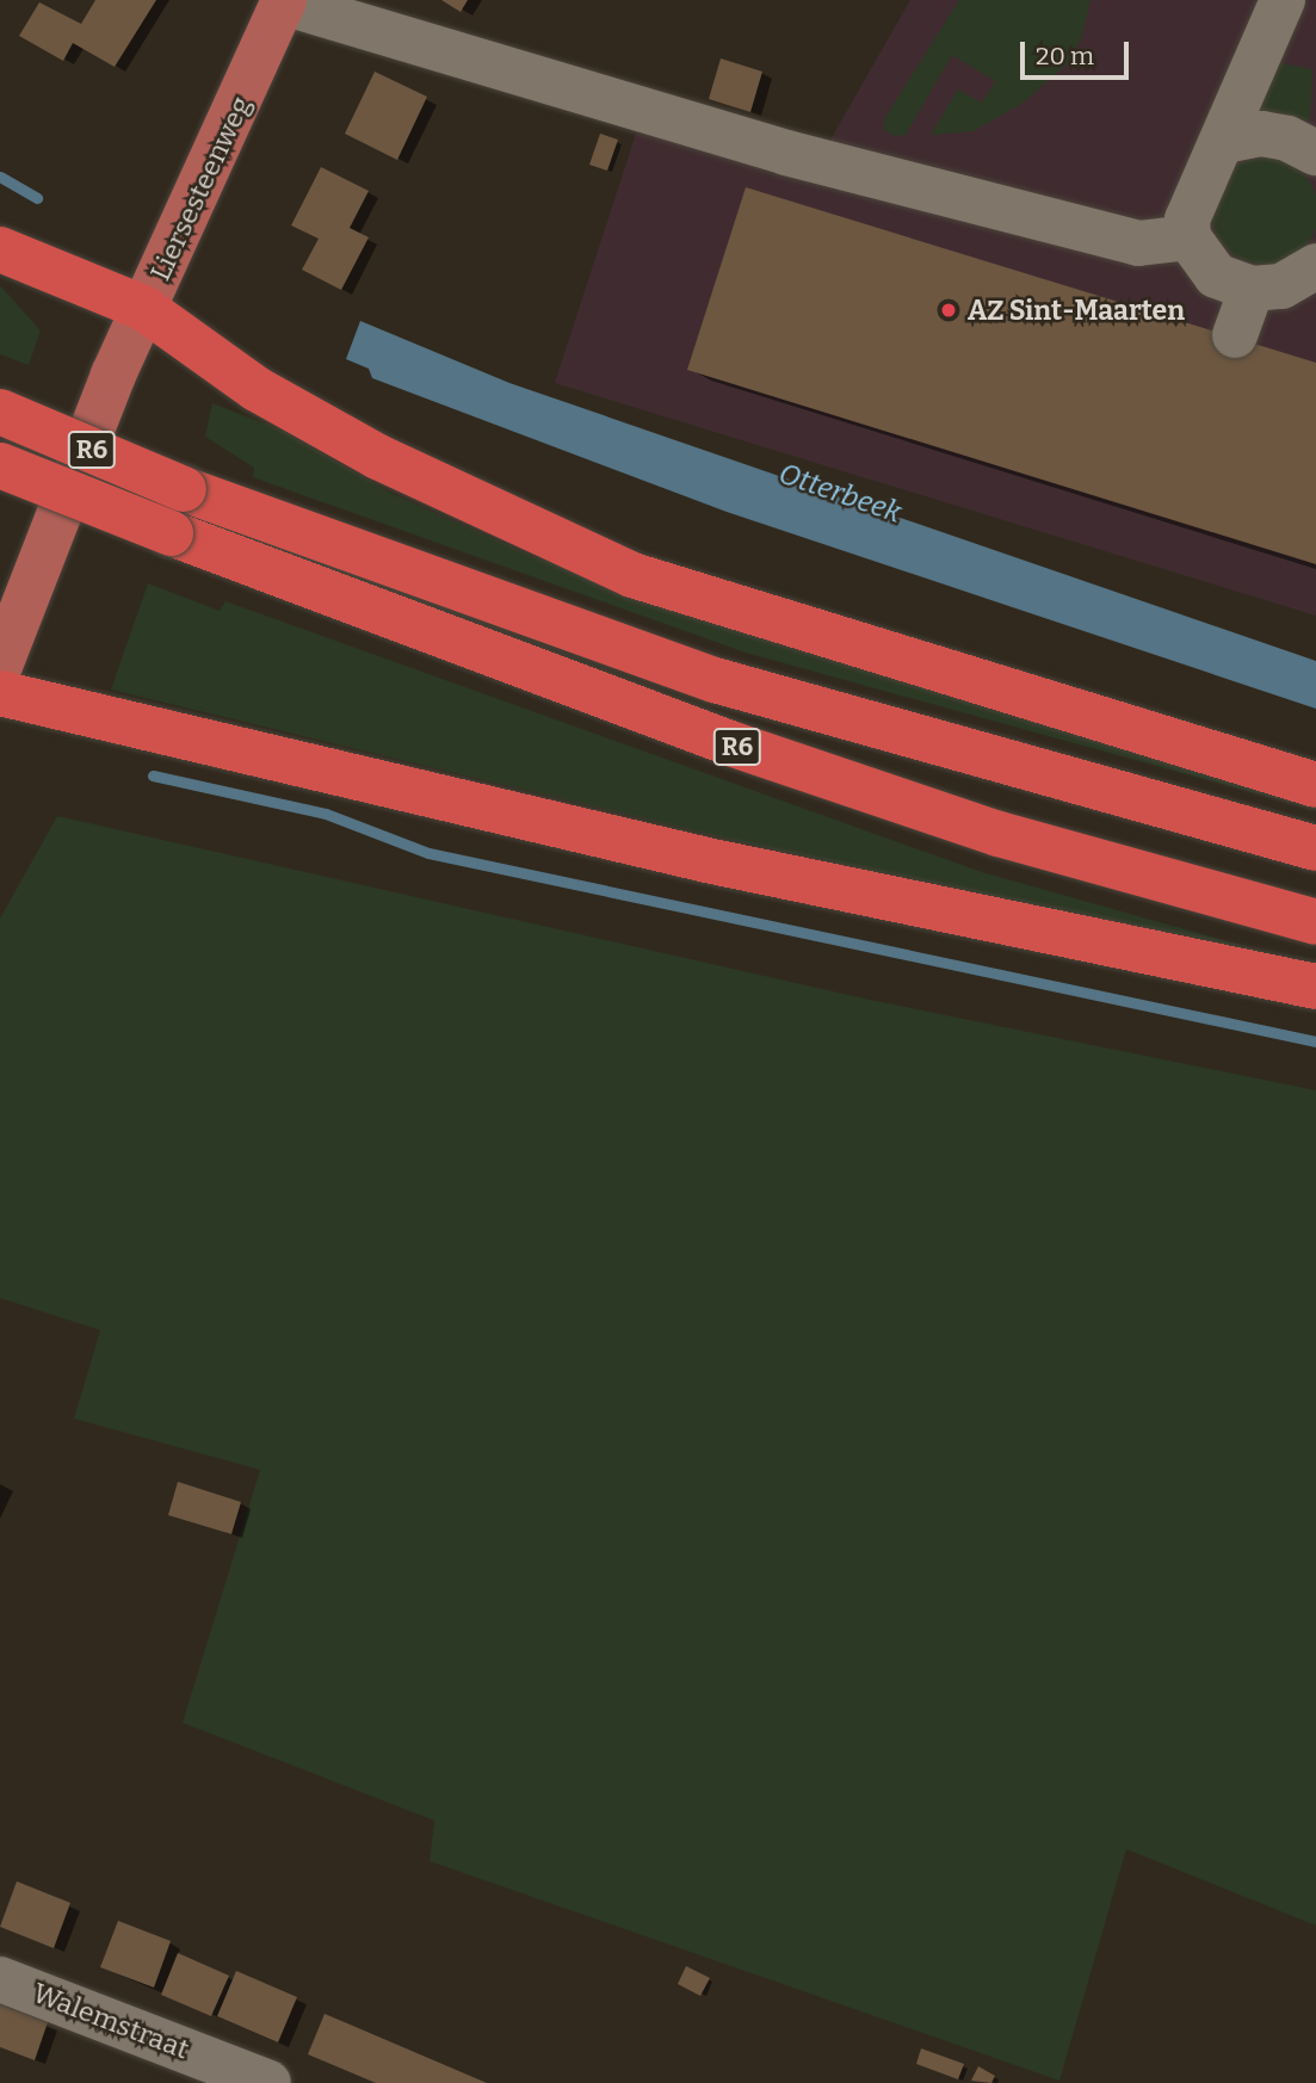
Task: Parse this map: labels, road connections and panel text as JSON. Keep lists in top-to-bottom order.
{
  "streets": {
    "highway": ["R6"],
    "main road": ["Liersesteenweg"],
    "street": ["Walemstraat"]
  },
  "water": ["Otterbeek"],
  "places": ["AZ Sint-Maarten"],
  "scale_bar": "20 m"
}
